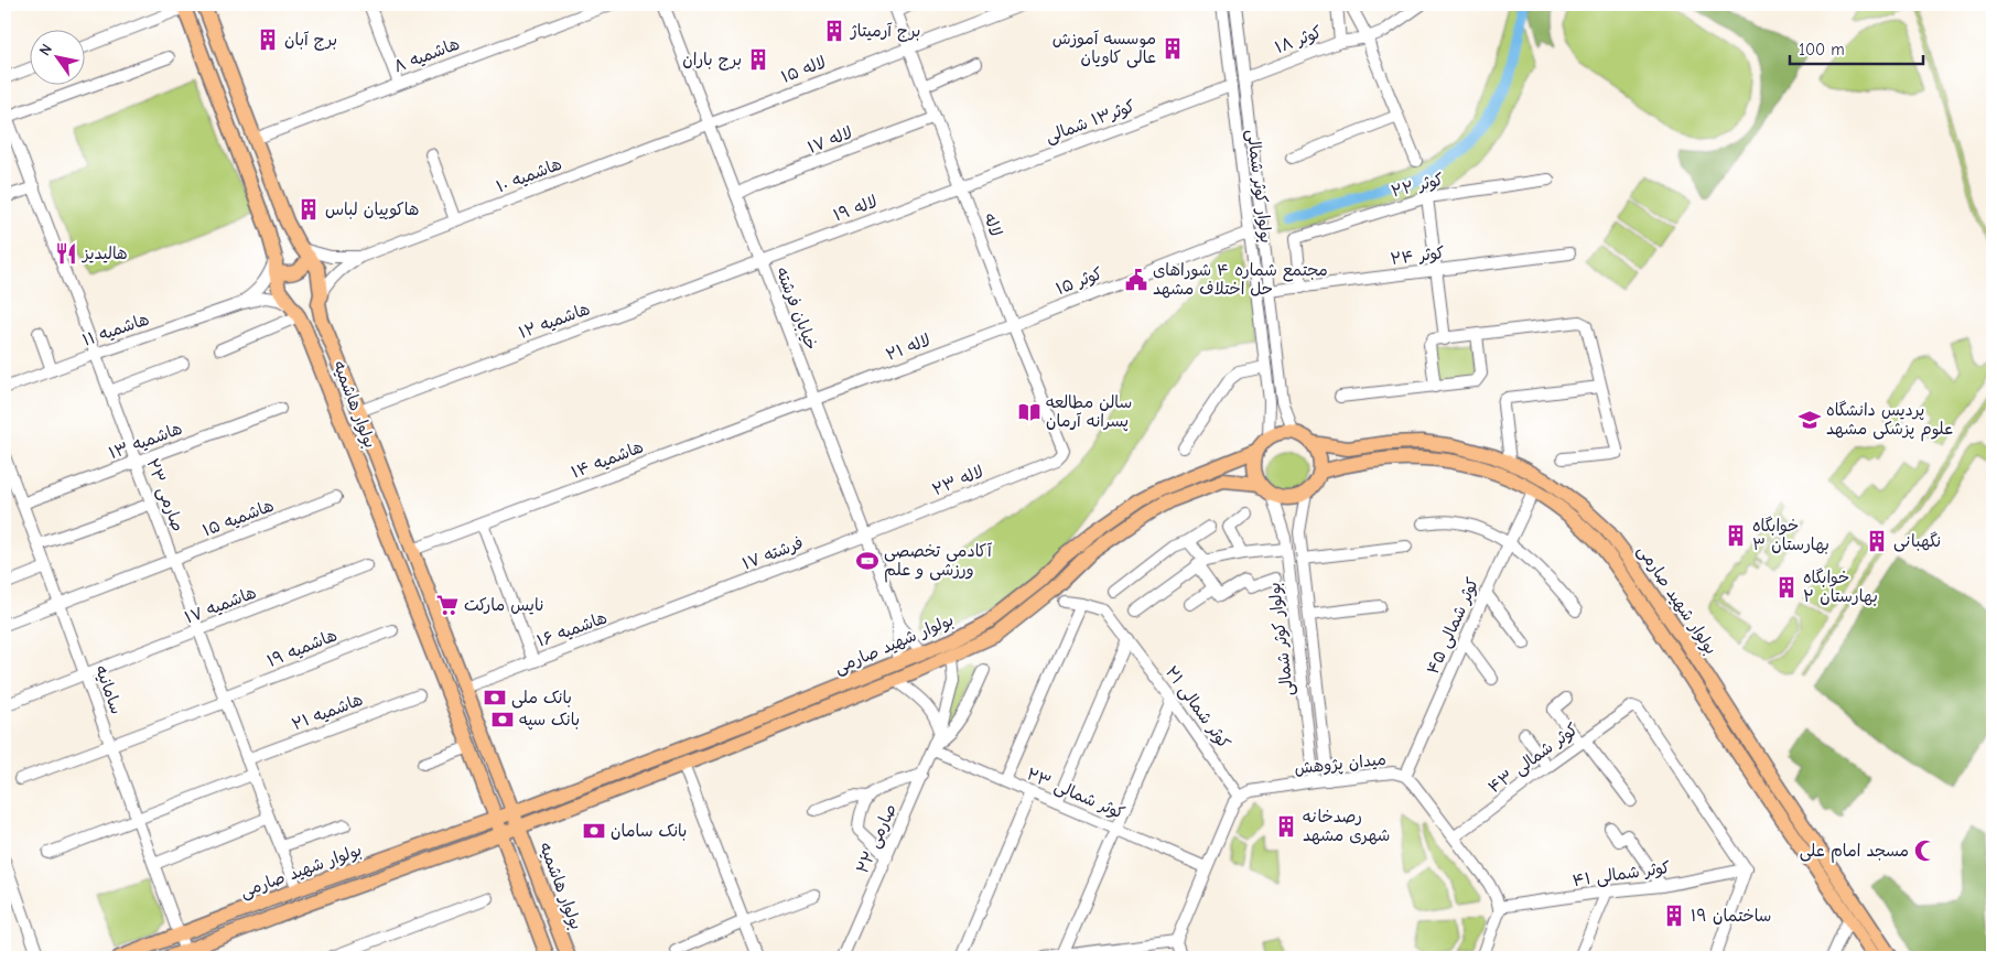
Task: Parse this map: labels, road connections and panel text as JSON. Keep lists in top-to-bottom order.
{
  "streets": {
    "main road": ["بولوار هاشمیه", "بولوار شهید صارمی"],
    "street": [
      "کوثر ۱۸",
      "هاشمیه ۸",
      "لاله ۱۵",
      "کوثر۱۳ شمالی",
      "لاله ۱۷",
      "هاشمیه ۱۰",
      "کوثر ۲۲",
      "بولوار کوثر شمالی",
      "لاله ۱۹",
      "لاله",
      "کوثر ۲۴",
      "کوثر ۱۵",
      "خیابان فرشته",
      "هاشمیه ۱۲",
      "هاشمیه ۱۱",
      "لاله ۲۱",
      "هاشمیه ۱۳",
      "هاشمیه ۱۴",
      "لاله ۲۳",
      "صارمی ۲۳",
      "هاشمیه ۱۵",
      "فرشته ۱۷",
      "هاشمیه ۱۷",
      "کوثر شمالی ۴۵",
      "هاشمیه ۱۶",
      "هاشمیه ۱۹",
      "سامانیه",
      "کوثر شمالی ۲۱",
      "هاشمیه ۲۱",
      "کوثر شمالی ۴۳",
      "میدان پژوهش",
      "کوثر شمالی ۲۳",
      "صارمی ۲۲",
      "کوثر شمالی ۴۱"
    ]
  },
  "crossings": [
    ["کوثر ۱۸", "بولوار کوثر شمالی"],
    ["هاشمیه ۸", "بولوار هاشمیه"],
    ["لاله ۱۵", "هاشمیه ۱۰"],
    ["لاله ۱۵", "لاله"],
    ["لاله ۱۵", "خیابان فرشته"],
    ["کوثر۱۳ شمالی", "بولوار کوثر شمالی"],
    ["کوثر۱۳ شمالی", "لاله ۱۹"],
    ["کوثر۱۳ شمالی", "لاله"],
    ["لاله ۱۷", "لاله"],
    ["لاله ۱۷", "خیابان فرشته"],
    ["هاشمیه ۱۰", "خیابان فرشته"],
    ["کوثر ۲۲", "کوثر ۲۴"],
    ["بولوار کوثر شمالی", "کوثر ۲۴"],
    ["بولوار کوثر شمالی", "کوثر ۱۵"],
    ["بولوار کوثر شمالی", "بولوار شهید صارمی"],
    ["بولوار کوثر شمالی", "میدان پژوهش"],
    ["لاله ۱۹", "لاله"],
    ["لاله ۱۹", "خیابان فرشته"],
    ["لاله ۱۹", "هاشمیه ۱۲"],
    ["لاله", "کوثر ۱۵"],
    ["لاله", "لاله ۲۱"],
    ["لاله", "لاله ۲۳"],
    ["کوثر ۱۵", "لاله ۲۱"],
    ["خیابان فرشته", "هاشمیه ۱۲"],
    ["خیابان فرشته", "لاله ۲۱"],
    ["خیابان فرشته", "هاشمیه ۱۴"],
    ["خیابان فرشته", "لاله ۲۳"],
    ["خیابان فرشته", "فرشته ۱۷"],
    ["خیابان فرشته", "بولوار شهید صارمی"],
    ["هاشمیه ۱۲", "بولوار هاشمیه"],
    ["هاشمیه ۱۱", "صارمی ۲۳"],
    ["لاله ۲۱", "هاشمیه ۱۴"],
    ["بولوار هاشمیه", "هاشمیه ۱۴"],
    ["بولوار هاشمیه", "بولوار شهید صارمی"],
    ["بولوار هاشمیه", "هاشمیه ۱۶"],
    ["هاشمیه ۱۳", "صارمی ۲۳"],
    ["هاشمیه ۱۳", "سامانیه"],
    ["لاله ۲۳", "فرشته ۱۷"],
    ["صارمی ۲۳", "هاشمیه ۱۵"],
    ["صارمی ۲۳", "بولوار شهید صارمی"],
    ["صارمی ۲۳", "هاشمیه ۱۷"],
    ["صارمی ۲۳", "هاشمیه ۱۹"],
    ["صارمی ۲۳", "هاشمیه ۲۱"],
    ["هاشمیه ۱۵", "سامانیه"],
    ["فرشته ۱۷", "هاشمیه ۱۶"],
    ["بولوار شهید صارمی", "کوثر شمالی ۴۵"],
    ["بولوار شهید صارمی", "سامانیه"],
    ["بولوار شهید صارمی", "صارمی ۲۲"],
    ["هاشمیه ۱۷", "سامانیه"],
    ["کوثر شمالی ۴۵", "میدان پژوهش"],
    ["هاشمیه ۱۹", "سامانیه"],
    ["کوثر شمالی ۲۱", "میدان پژوهش"],
    ["کوثر شمالی ۴۳", "میدان پژوهش"],
    ["کوثر شمالی ۴۳", "کوثر شمالی ۴۱"],
    ["میدان پژوهش", "کوثر شمالی ۴۱"],
    ["کوثر شمالی ۲۳", "صارمی ۲۲"]
  ],
  "places": {
    "building": [
      "برج آرمیتاژ",
      "برج آبان",
      "موسسه آموزش عالی کاویان",
      "برج باران",
      "هاکوپیان لباس",
      "خوابگاه بهارستان ۳",
      "نگهبانی",
      "خوابگاه بهارستان ۲",
      "رصدخانه شهری مشهد",
      "ساختمان ۱۹"
    ],
    "restaurant": ["هالیدیز"],
    "public building": ["مجتمع شماره ۴ شوراهای حل اختلاف مشهد"],
    "library": ["سالن مطالعه پسرانه آرمان"],
    "school or university": ["پردیس دانشگاه علوم پزشکی مشهد"],
    "sports": ["آکادمی تخصصی ورزشی و علم"],
    "supermarket": ["نایس مارکت"],
    "bank": ["بانک ملی", "بانک سپه", "بانک سامان"],
    "mosque": ["مسجد امام علی"]
  },
  "scale_bar": "100 m",
  "north": "top left"
}
